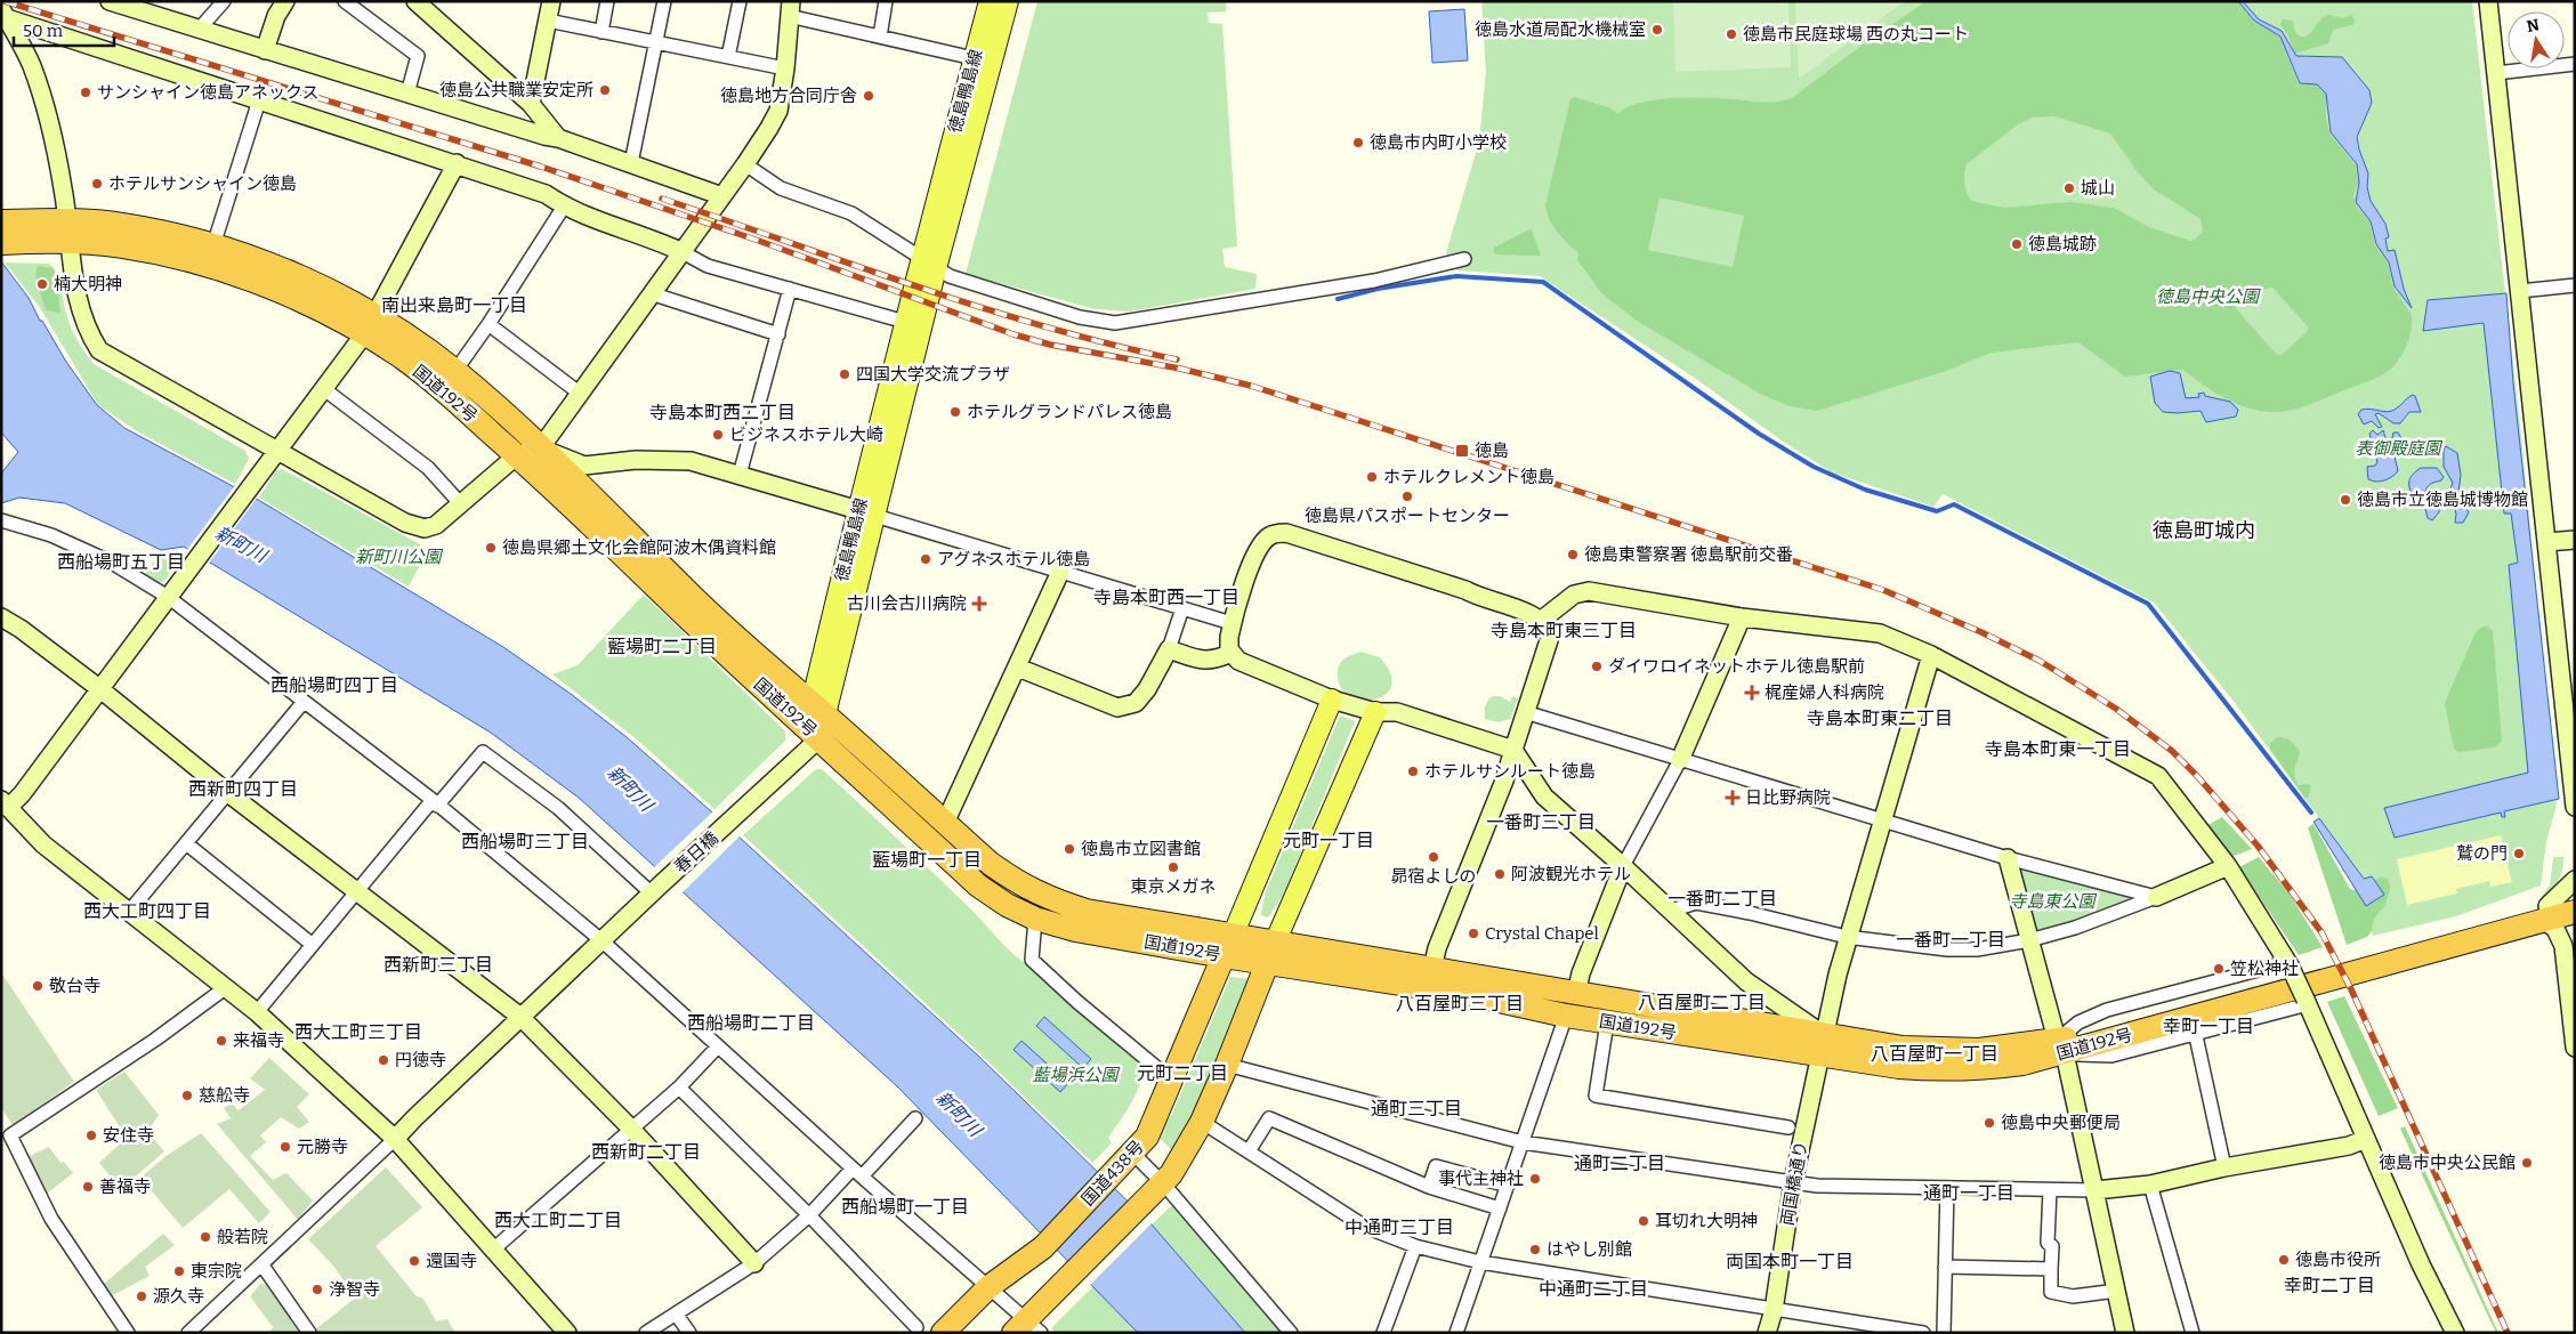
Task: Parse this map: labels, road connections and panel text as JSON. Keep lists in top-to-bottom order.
{
  "streets": {
    "highway": ["国道192号", "国道438号"],
    "main road": ["徳島鴨島線"],
    "street": ["春日橋", "両国橋通り"]
  },
  "crossings": [
    ["徳島鴨島線", "国道192号"],
    ["徳島鴨島線", "春日橋"],
    ["国道192号", "春日橋"],
    ["国道192号", "国道438号"],
    ["国道192号", "両国橋通り"]
  ],
  "districts": [
    "南出来島町一丁目",
    "寺島本町西二丁目",
    "徳島町城内",
    "西船場町五丁目",
    "寺島本町西一丁目",
    "寺島本町東三丁目",
    "藍場町二丁目",
    "西船場町四丁目",
    "寺島本町東二丁目",
    "寺島本町東一丁目",
    "西新町四丁目",
    "一番町三丁目",
    "元町一丁目",
    "西船場町三丁目",
    "藍場町一丁目",
    "一番町二丁目",
    "西大工町四丁目",
    "一番町一丁目",
    "西新町三丁目",
    "八百屋町二丁目",
    "八百屋町三丁目",
    "西船場町二丁目",
    "幸町一丁目",
    "西大工町三丁目",
    "八百屋町一丁目",
    "元町二丁目",
    "通町三丁目",
    "西新町二丁目",
    "通町二丁目",
    "通町一丁目",
    "西船場町一丁目",
    "西大工町二丁目",
    "中通町三丁目",
    "両国本町一丁目",
    "幸町二丁目",
    "中通町二丁目"
  ],
  "water": ["新町川"],
  "parks": [
    "徳島中央公園",
    "表御殿庭園",
    "新町川公園",
    "寺島東公園",
    "藍場浜公園"
  ],
  "places": {
    "other": [
      "徳島水道局配水機械室",
      "徳島市民庭球場 西の丸コート",
      "徳島公共職業安定所",
      "サンシャイン徳島アネックス",
      "徳島地方合同庁舎",
      "徳島市内町小学校",
      "ホテルサンシャイン徳島",
      "城山",
      "徳島城跡",
      "楠大明神",
      "四国大学交流プラザ",
      "ホテルグランドパレス徳島",
      "ビジネスホテル大崎",
      "ホテルクレメント徳島",
      "徳島県パスポートセンター",
      "徳島市立徳島城博物館",
      "徳島県郷土文化会館阿波木偶資料館",
      "徳島東警察署 徳島駅前交番",
      "アグネスホテル徳島",
      "ダイワロイネットホテル徳島駅前",
      "ホテルサンルート徳島",
      "徳島市立図書館",
      "鷲の門",
      "昴宿よしの",
      "東京メガネ",
      "阿波観光ホテル",
      "Crystal Chapel",
      "笠松神社",
      "敬台寺",
      "来福寺",
      "円徳寺",
      "慈舩寺",
      "徳島中央郵便局",
      "安住寺",
      "元勝寺",
      "徳島市中央公民館",
      "事代主神社",
      "善福寺",
      "耳切れ大明神",
      "般若院",
      "はやし別館",
      "徳島市役所",
      "還国寺",
      "東宗院",
      "浄智寺",
      "源久寺"
    ],
    "transit": ["徳島"],
    "health": ["古川会古川病院", "梶産婦人科病院", "日比野病院"]
  },
  "scale_bar": "50 m",
  "north": "top"
}
